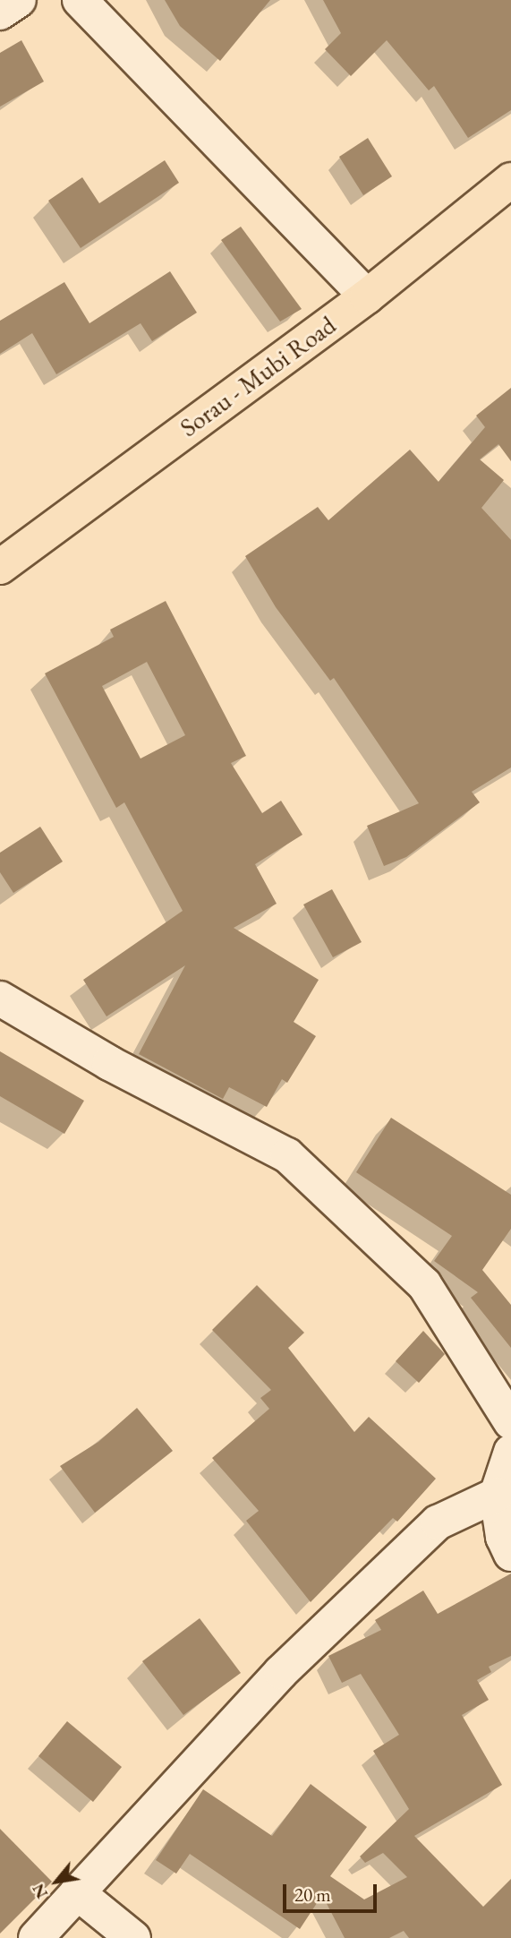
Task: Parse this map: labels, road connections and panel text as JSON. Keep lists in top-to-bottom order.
{
  "streets": {
    "main road": ["Sorau - Mubi Road"]
  },
  "scale_bar": "20 m",
  "north": "bottom left"
}
